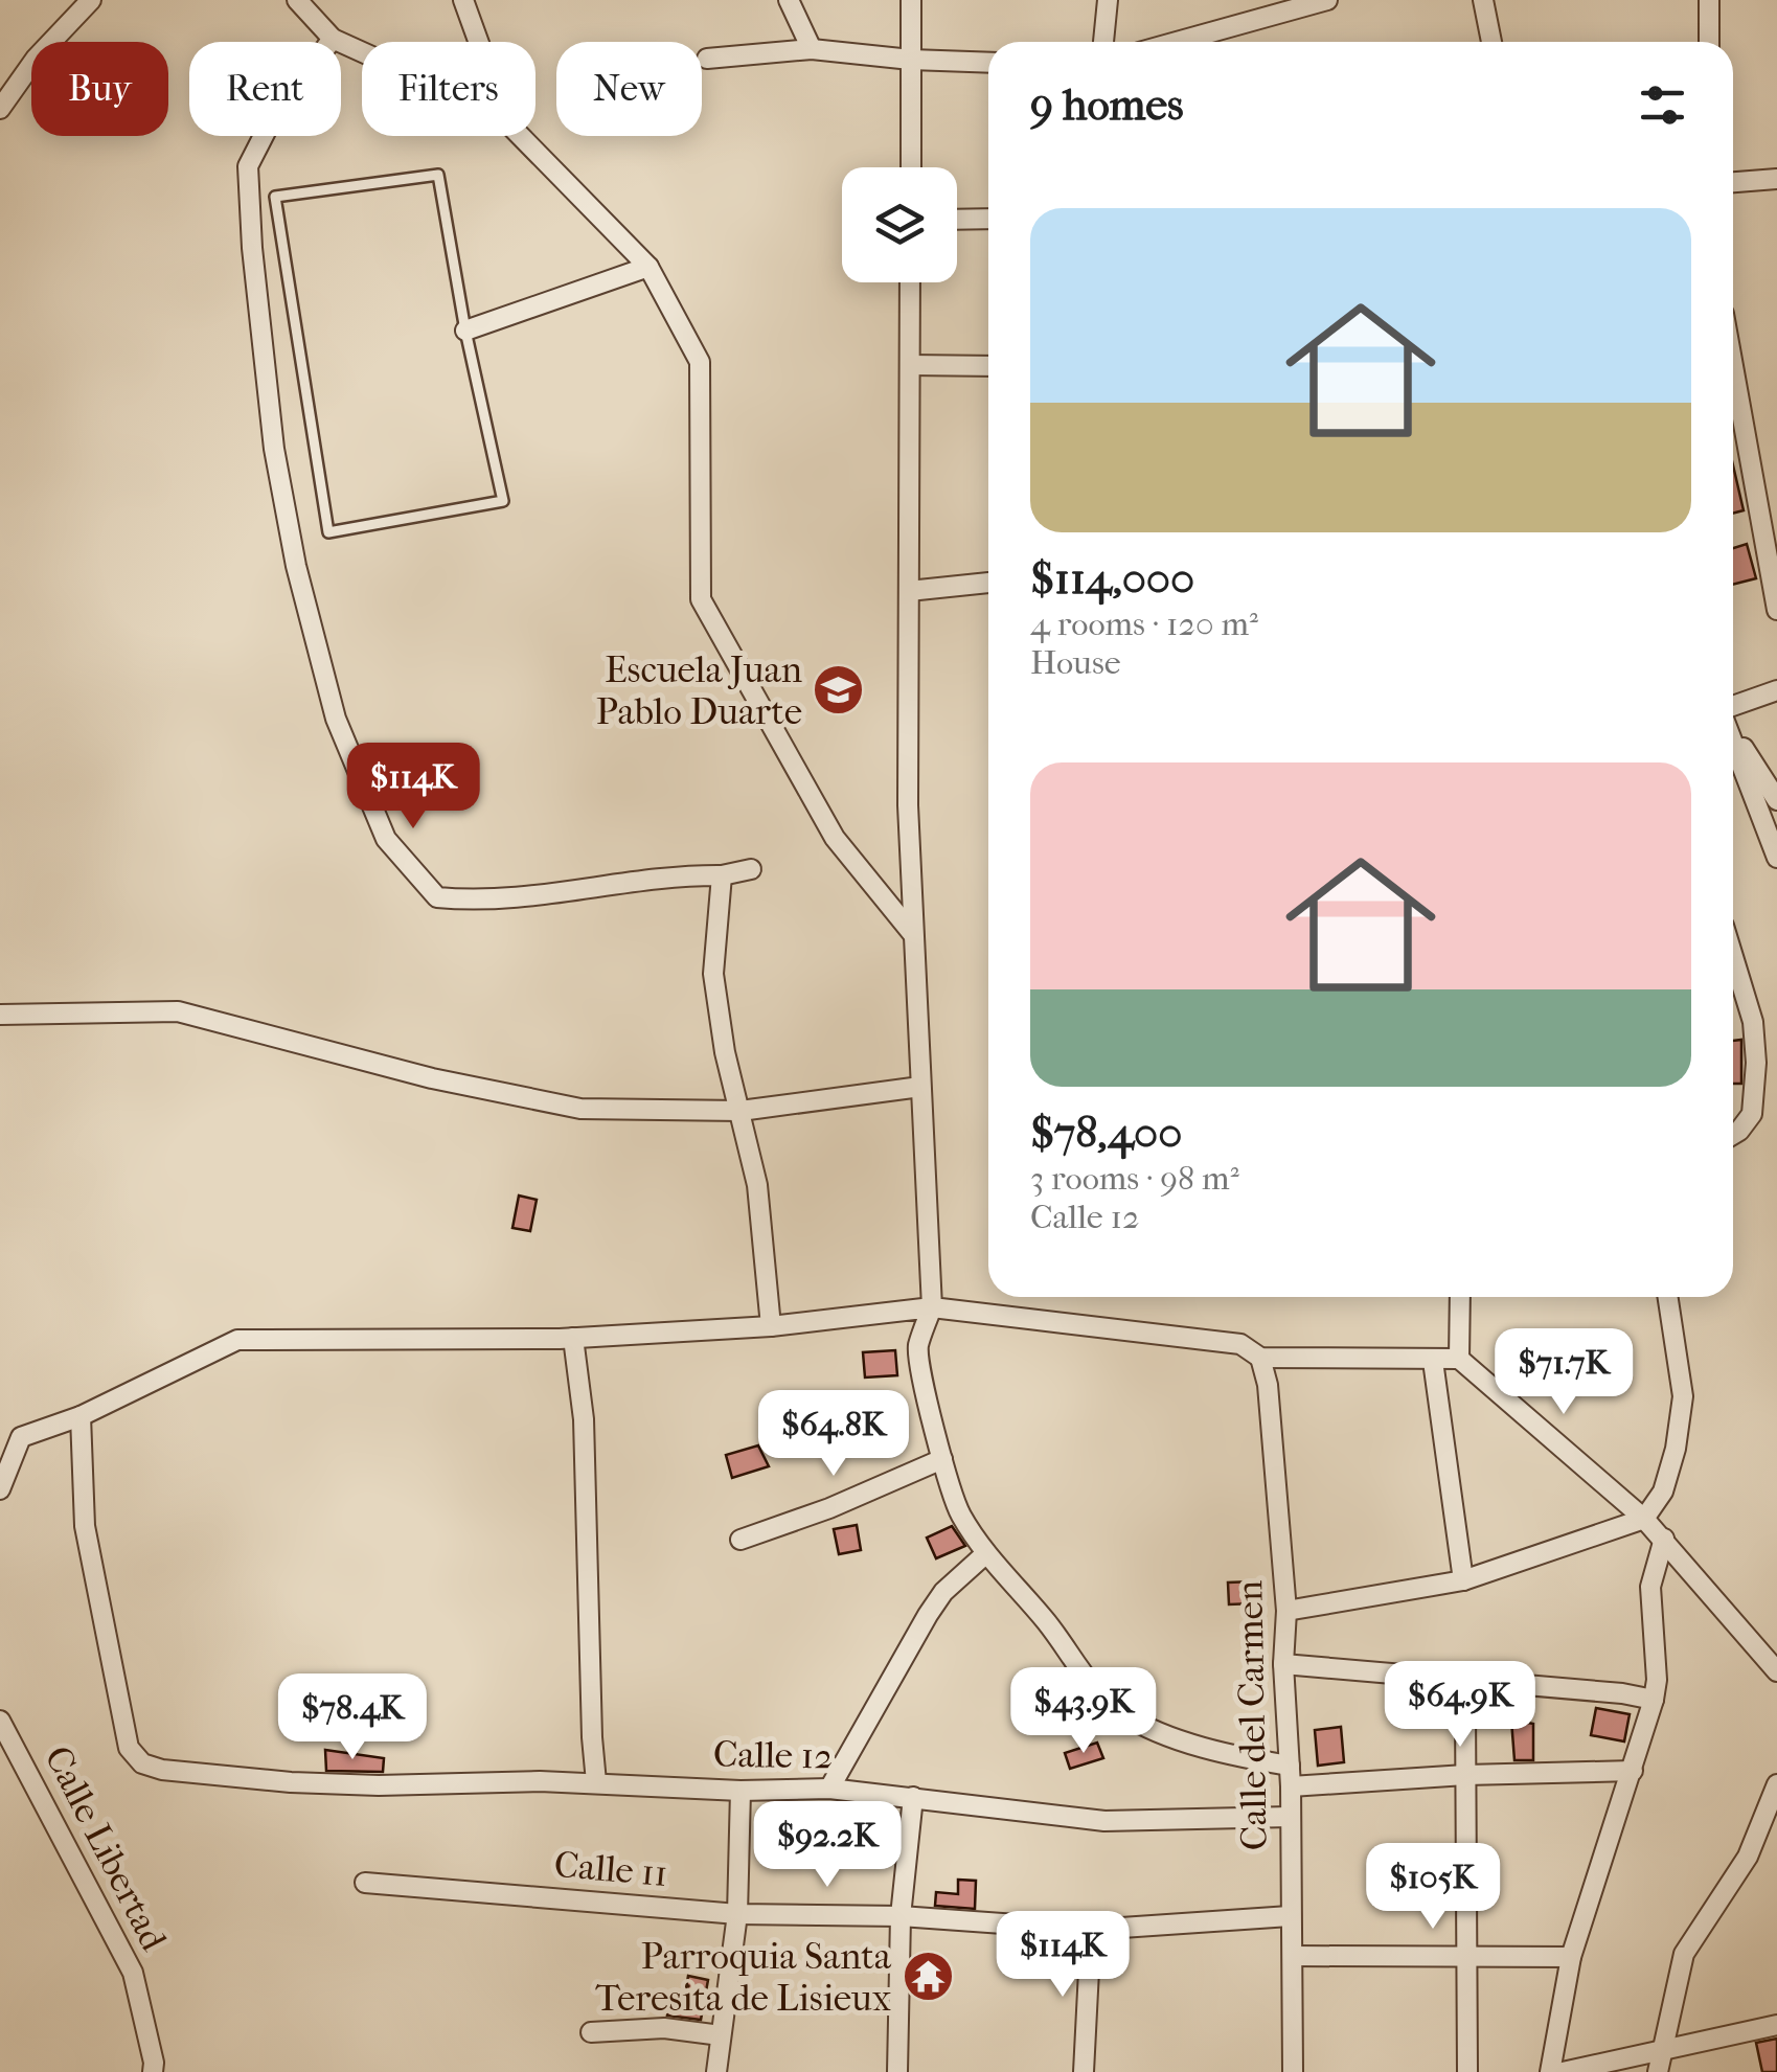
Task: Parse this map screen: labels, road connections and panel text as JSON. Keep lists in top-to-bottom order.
{
  "streets": {
    "street": [
      "Calle del Carmen",
      "Calle 12",
      "Calle Libertad",
      "Calle 11"
    ]
  },
  "crossings": [
    ["Calle del Carmen", "Calle 12"],
    ["Calle del Carmen", "Calle 11"]
  ],
  "places": {
    "school or university": ["Escuela Juan Pablo Duarte"],
    "temple": ["Parroquia Santa Teresita de Lisieux"]
  },
  "page": {
    "chip": [
      "Buy",
      "Rent",
      "Filters",
      "New"
    ],
    "heading": "9 homes",
    "list": [
      {
        "name": "$114,000",
        "note": "4 rooms · 120 m² · House"
      },
      {
        "name": "$78,400",
        "note": "3 rooms · 98 m² · Calle 12"
      }
    ],
    "price": [
      "$114K",
      "$71.7K",
      "$64.8K",
      "$64.9K",
      "$43.9K",
      "$78.4K",
      "$92.2K",
      "$105K",
      "$114K"
    ]
  }
}
